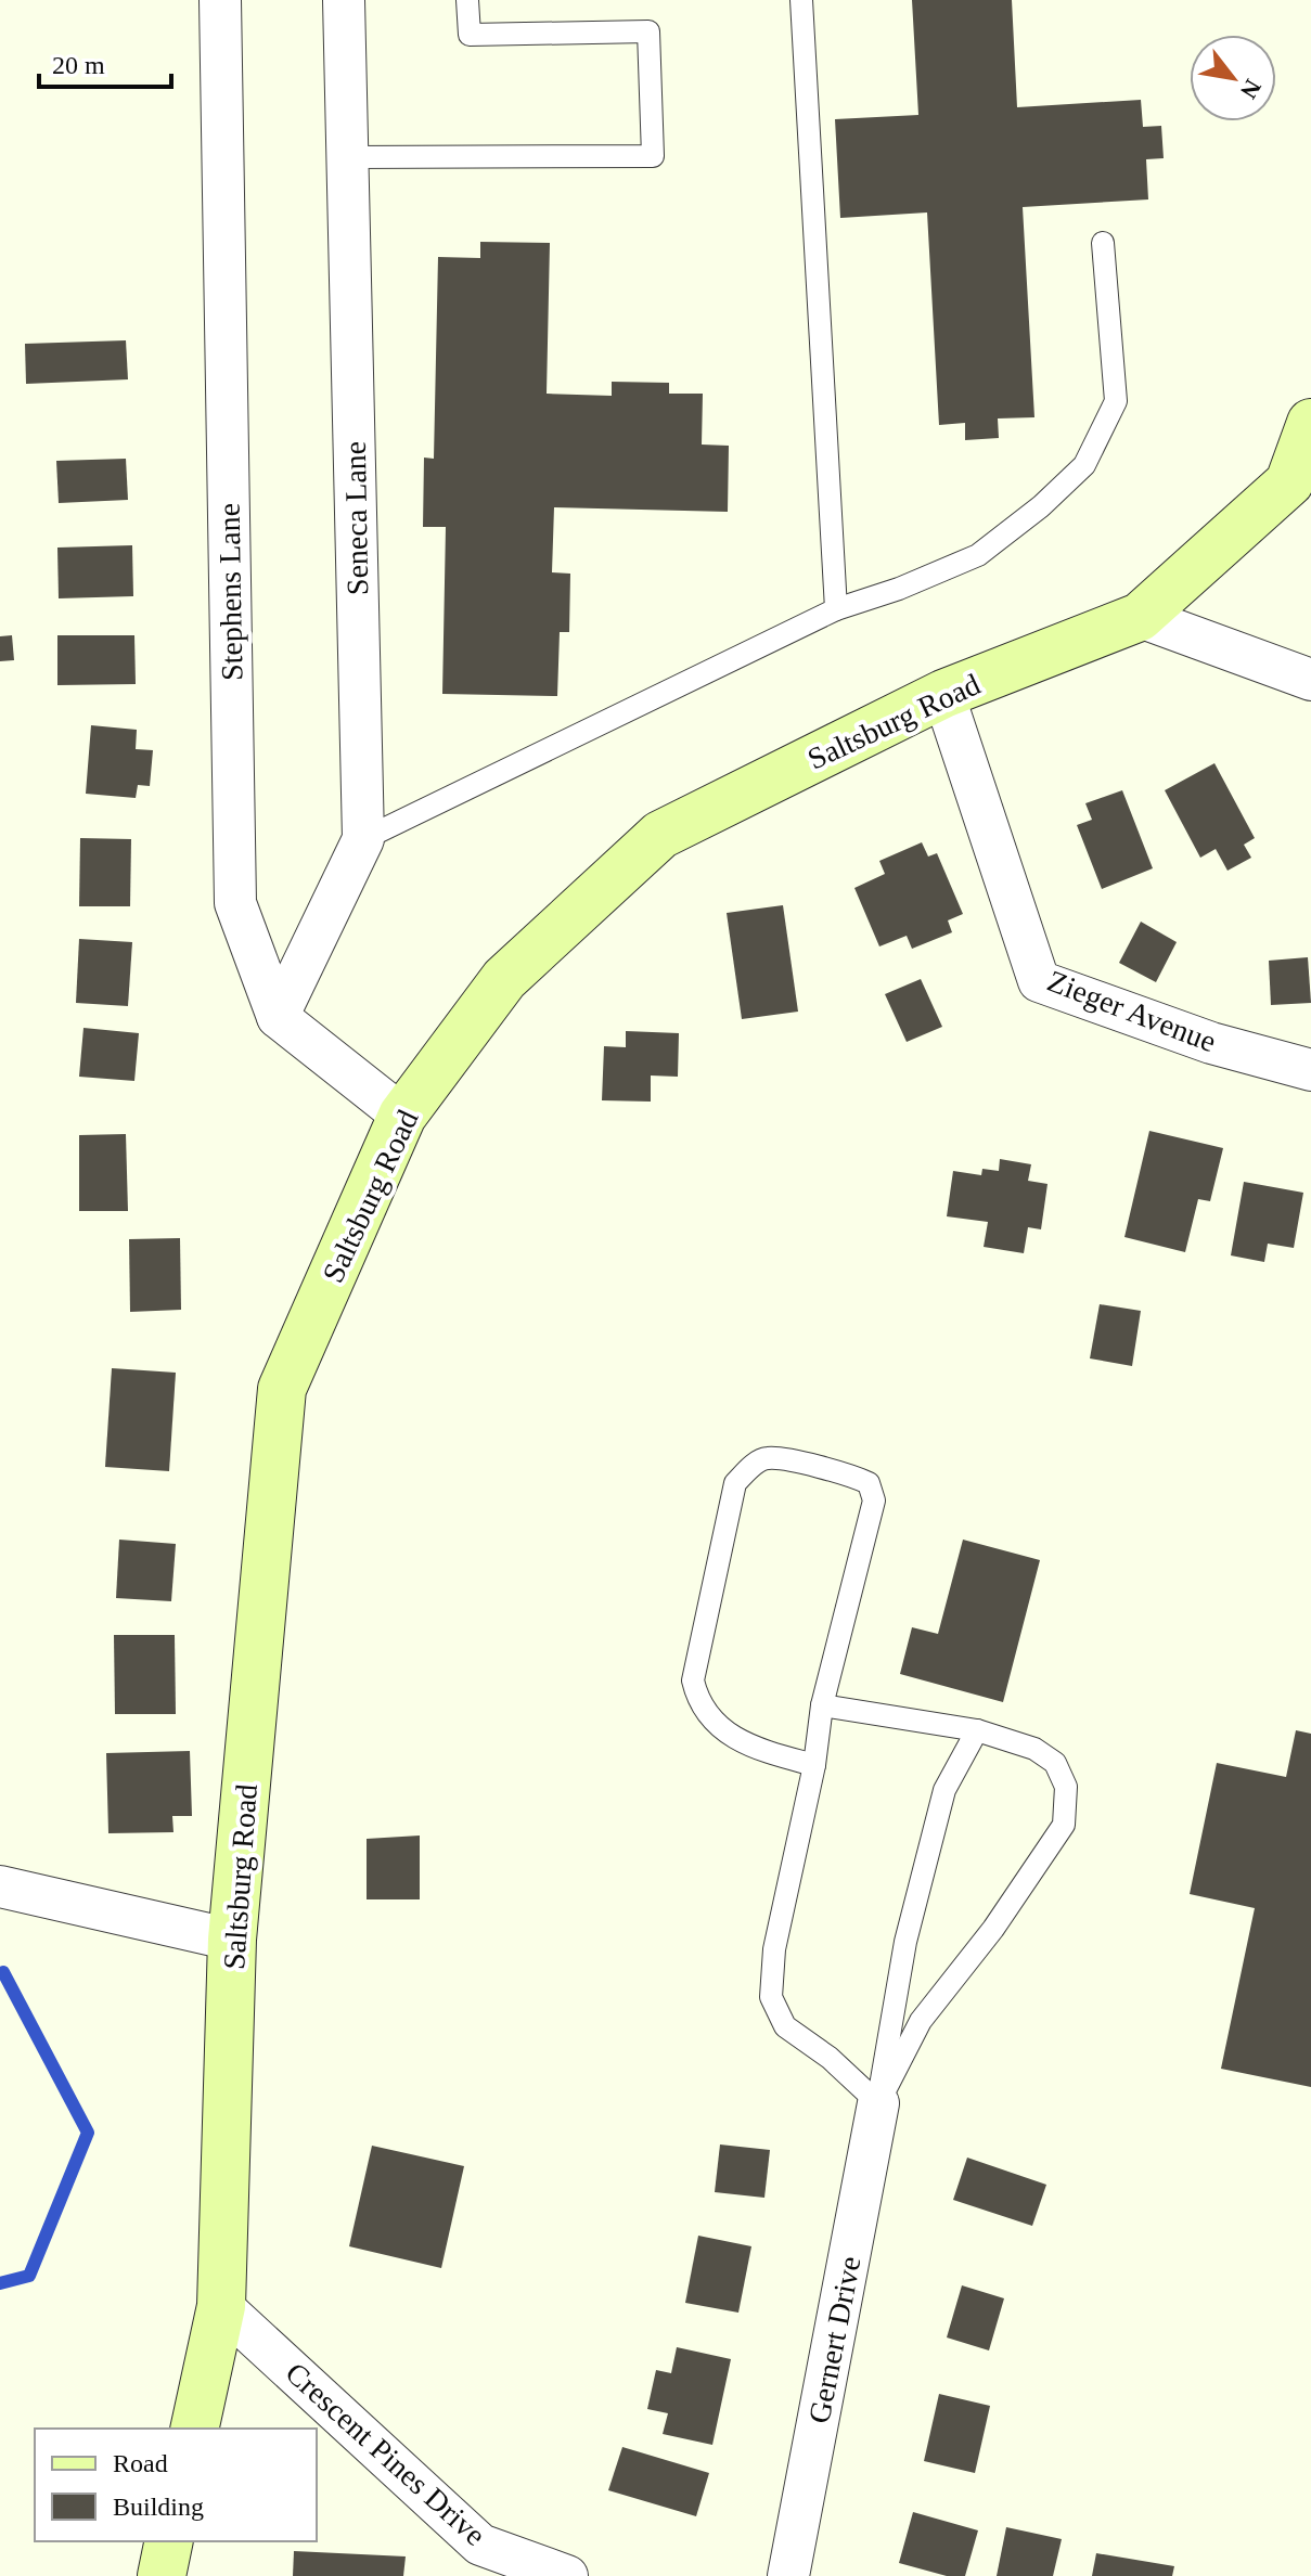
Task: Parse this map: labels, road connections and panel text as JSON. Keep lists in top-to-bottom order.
{
  "streets": {
    "main road": ["Saltsburg Road"],
    "street": [
      "Seneca Lane",
      "Stephens Lane",
      "Zieger Avenue",
      "Gernert Drive",
      "Crescent Pines Drive"
    ]
  },
  "crossings": [
    ["Seneca Lane", "Stephens Lane"],
    ["Saltsburg Road", "Zieger Avenue"],
    ["Saltsburg Road", "Crescent Pines Drive"]
  ],
  "legend": ["Road", "Building"],
  "scale_bar": "20 m",
  "north": "bottom right"
}
